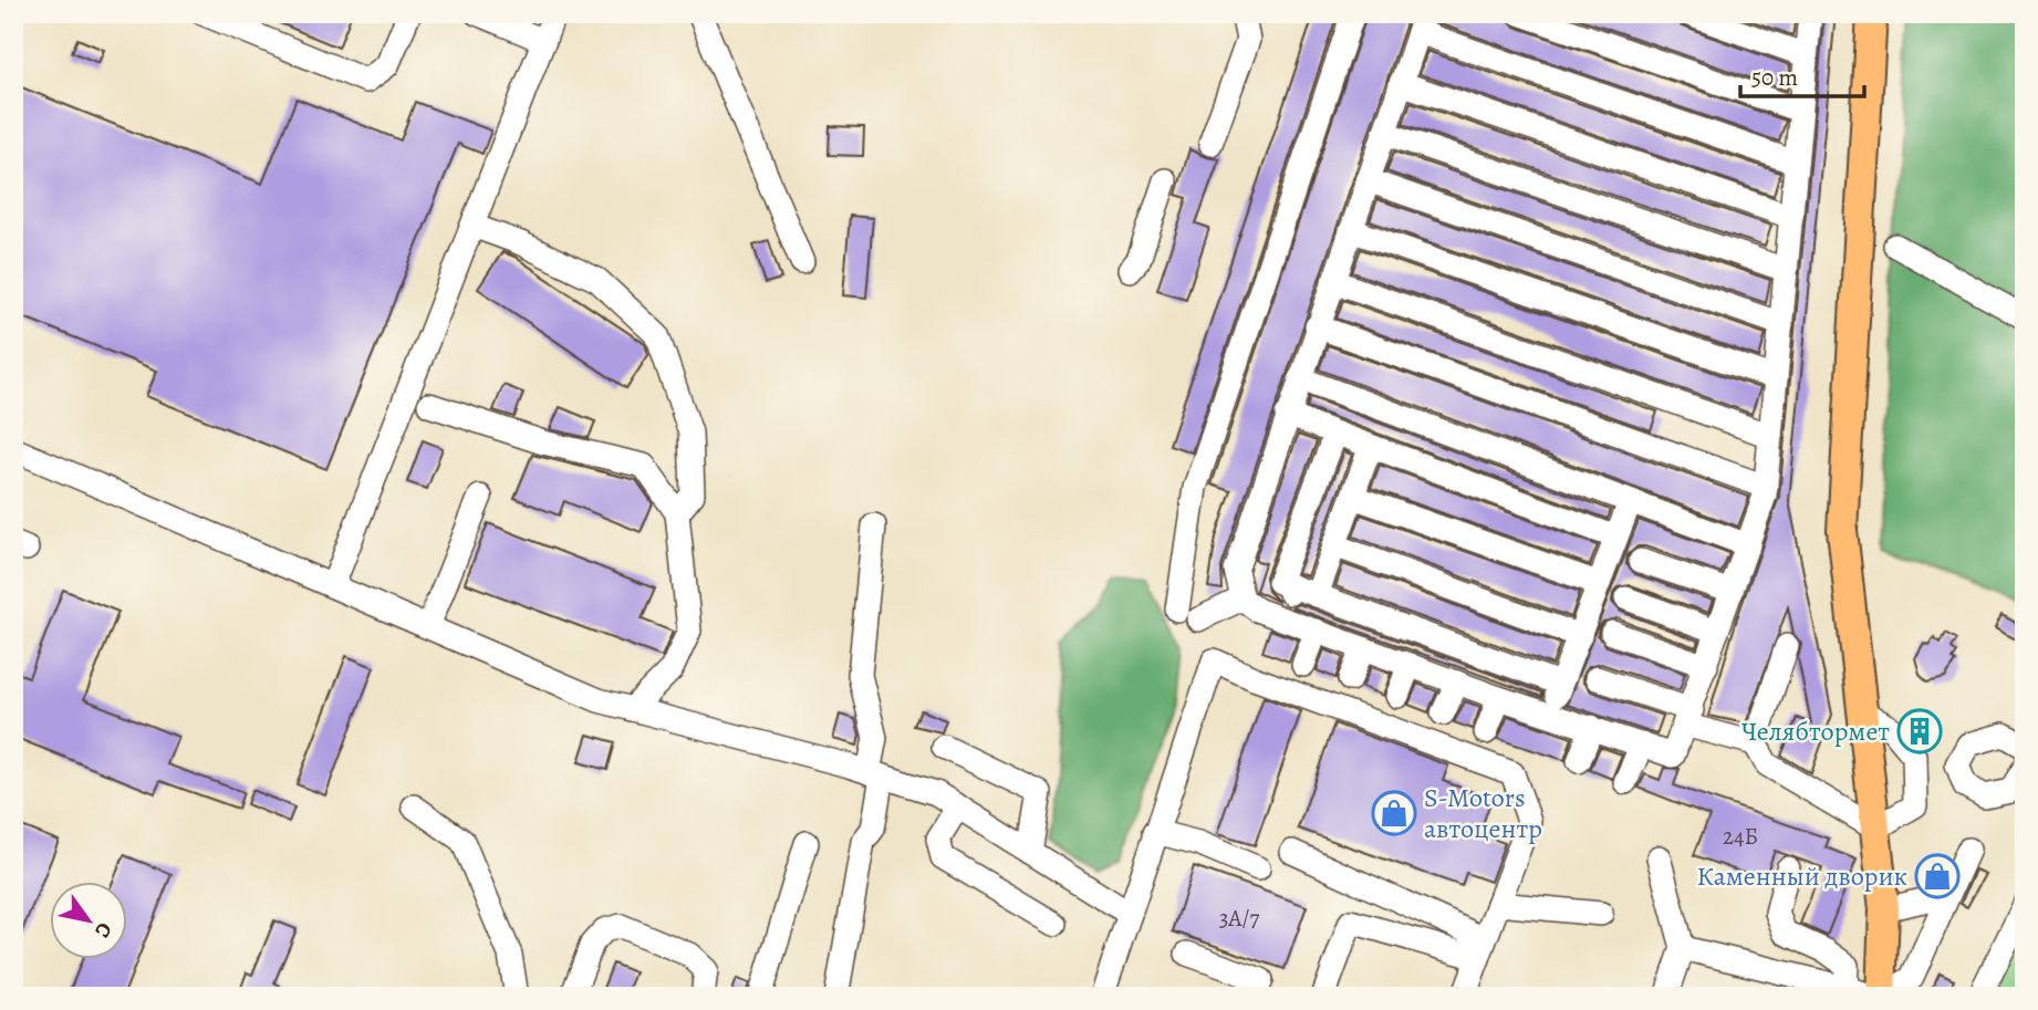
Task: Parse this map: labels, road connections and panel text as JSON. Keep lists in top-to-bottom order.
{
  "places": {
    "building": ["Челябтормет"],
    "shop": ["S-Motors автоцентр", "Каменный дворик"]
  },
  "house_numbers": ["24Б", "3А/7"],
  "scale_bar": "50 m",
  "north": "bottom right"
}
